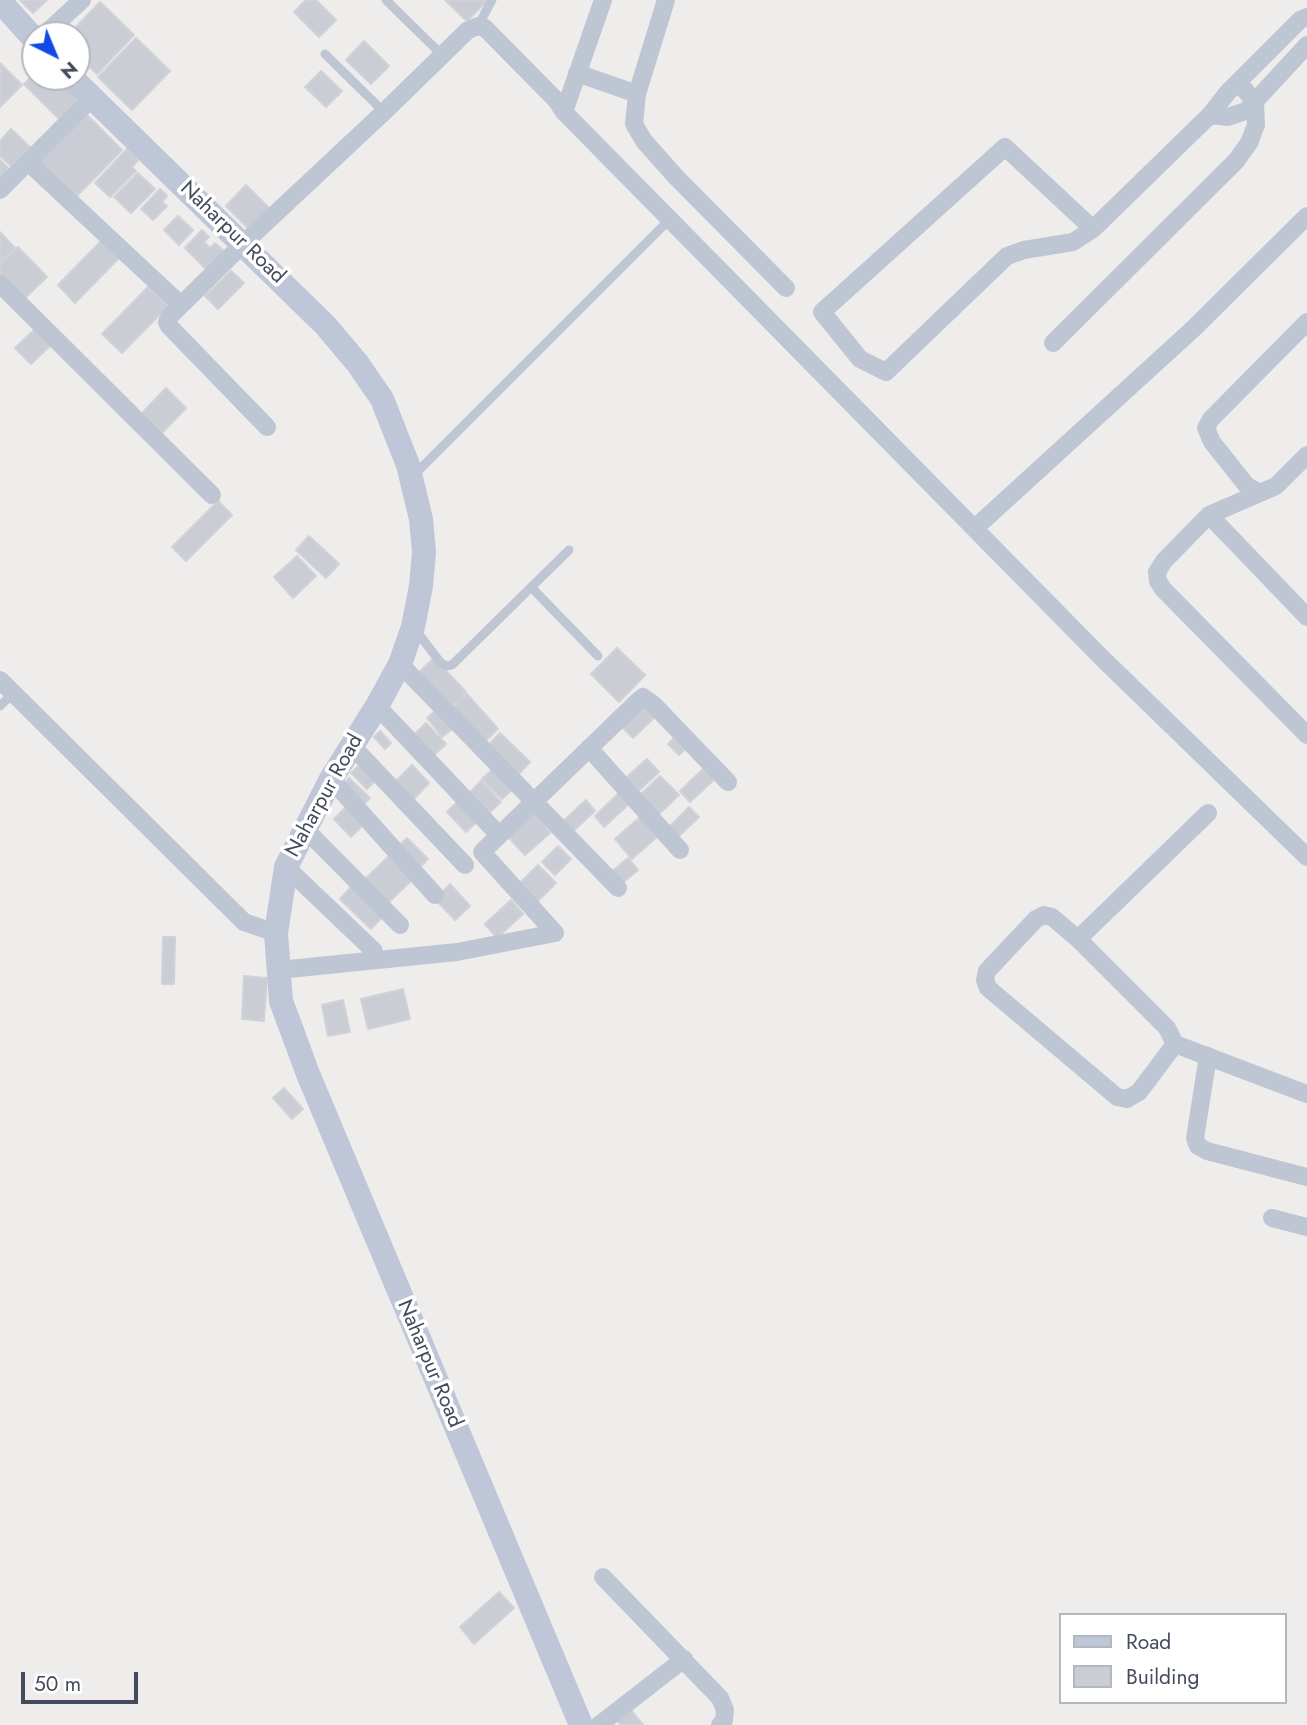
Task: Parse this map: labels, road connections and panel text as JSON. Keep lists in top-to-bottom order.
{
  "streets": {
    "street": ["Naharpur Road"]
  },
  "legend": ["Road", "Building"],
  "scale_bar": "50 m",
  "north": "bottom right"
}
